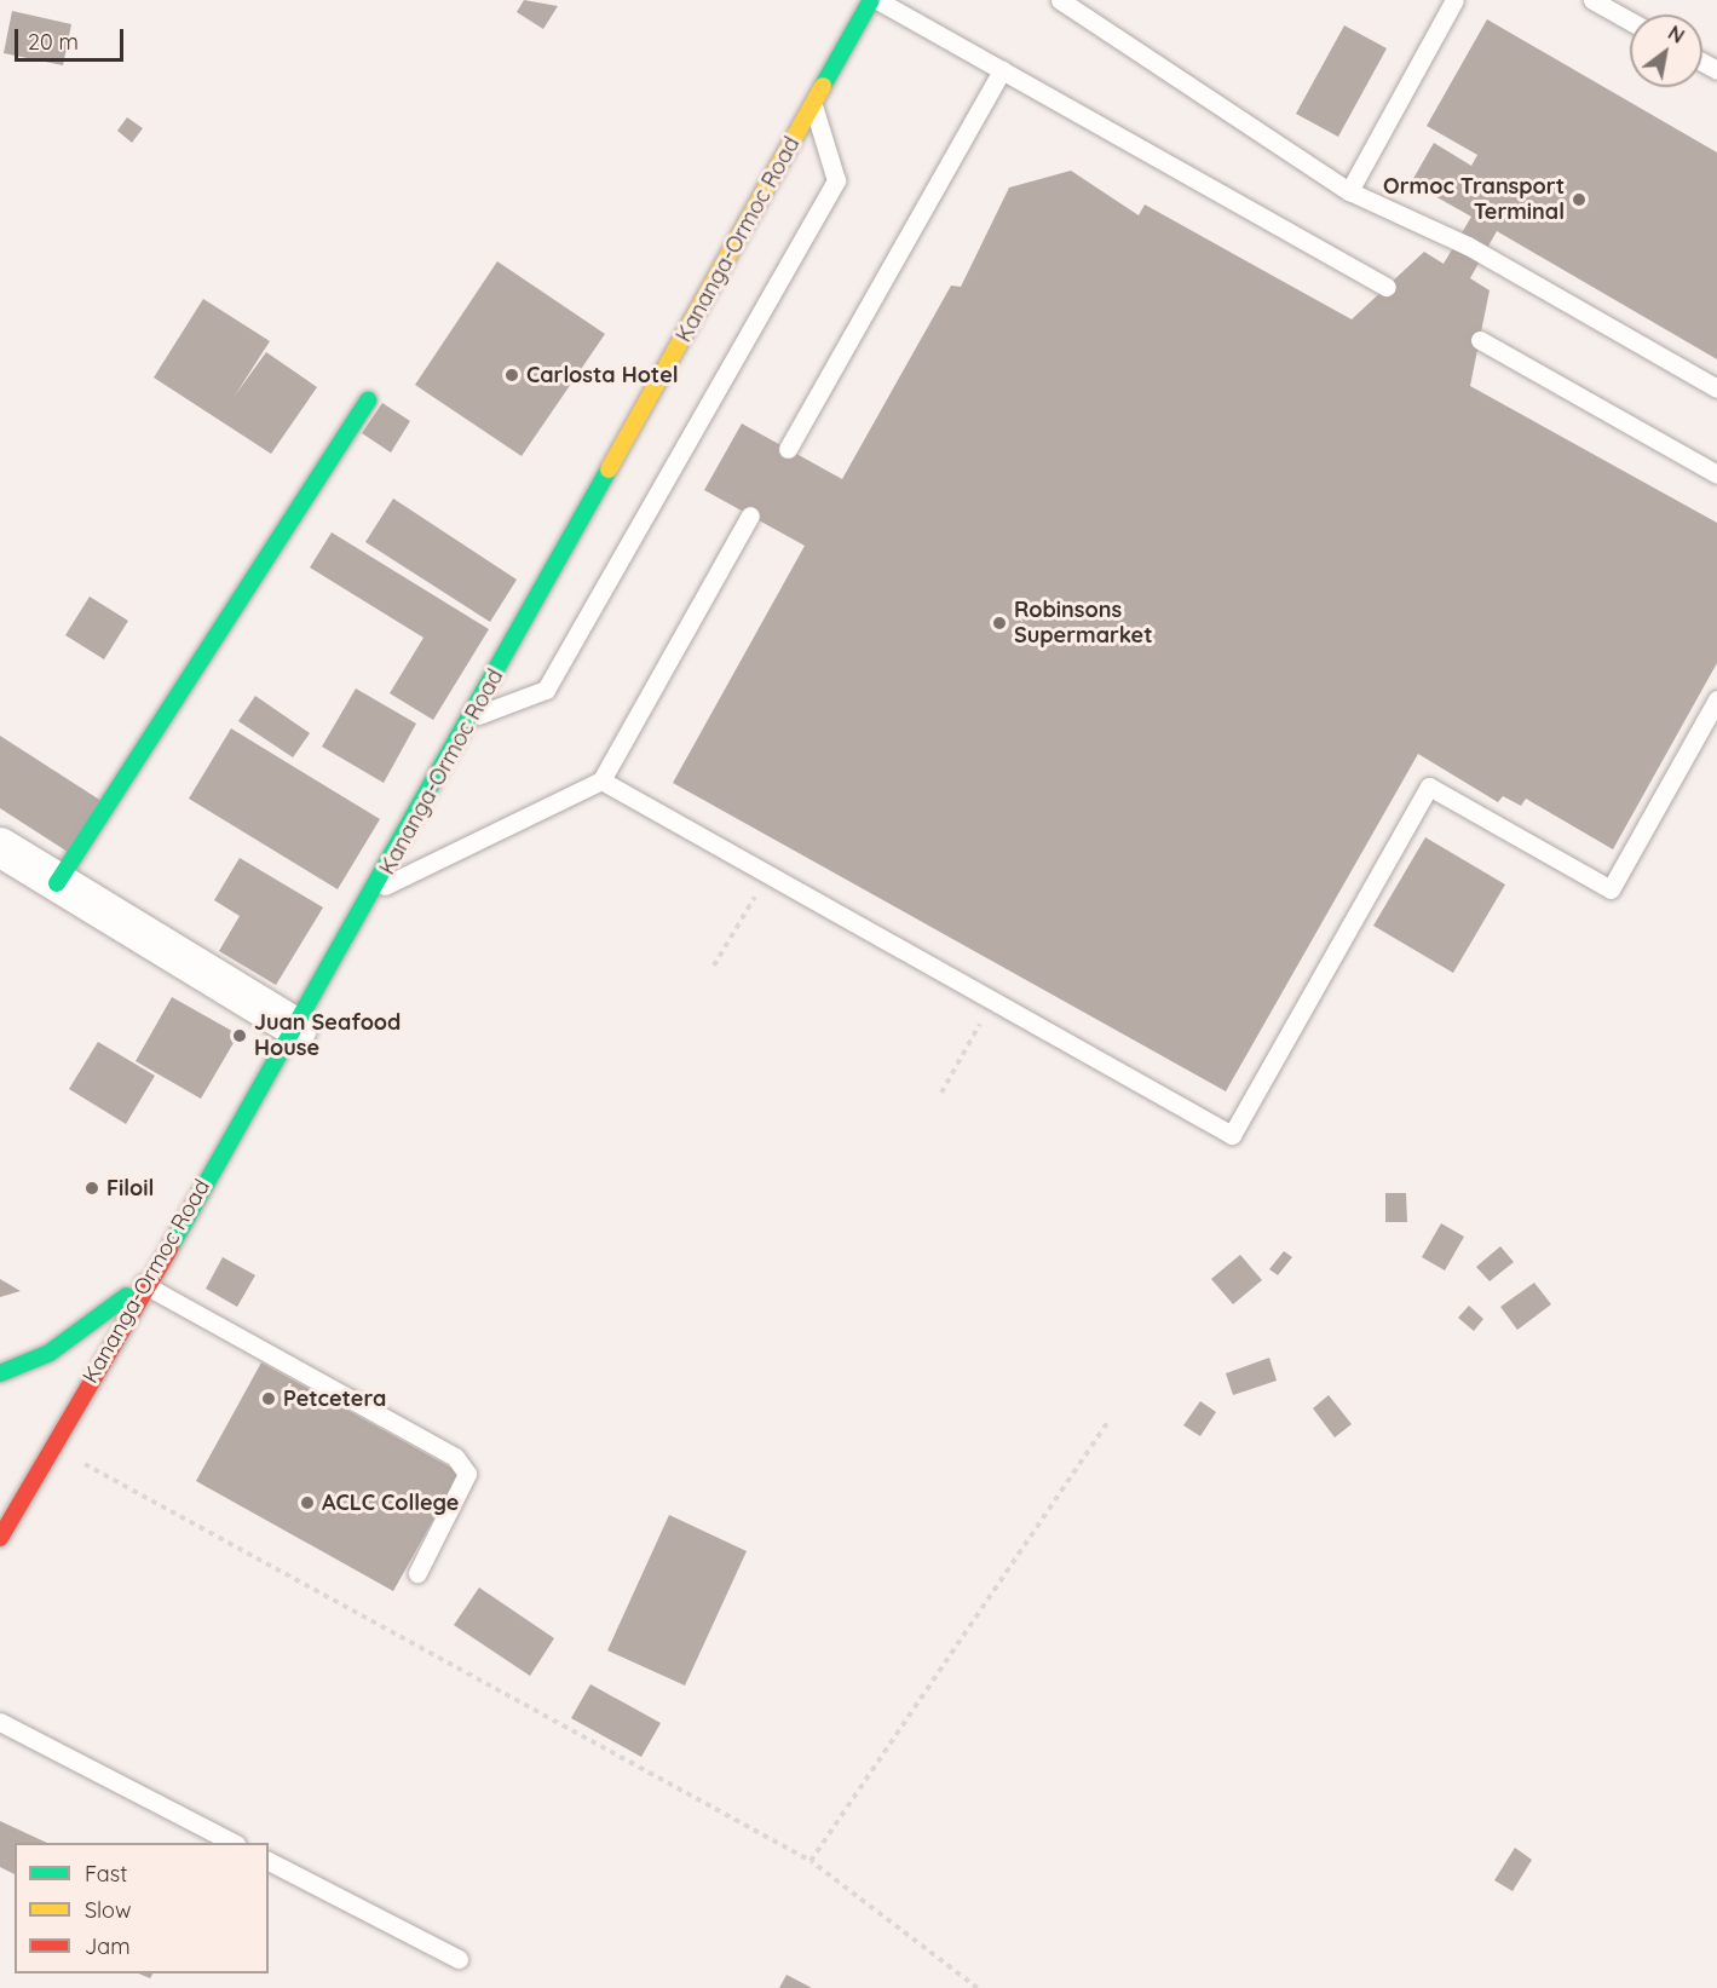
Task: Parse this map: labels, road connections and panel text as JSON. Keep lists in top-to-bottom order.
{
  "streets": {
    "main road": ["Kananga-Ormoc Road"]
  },
  "places": [
    "Ormoc Transport Terminal",
    "Carlosta Hotel",
    "Robinsons Supermarket",
    "Juan Seafood House",
    "Filoil",
    "Petcetera",
    "ACLC College"
  ],
  "legend": ["Fast", "Slow", "Jam"],
  "scale_bar": "20 m",
  "north": "top right"
}
